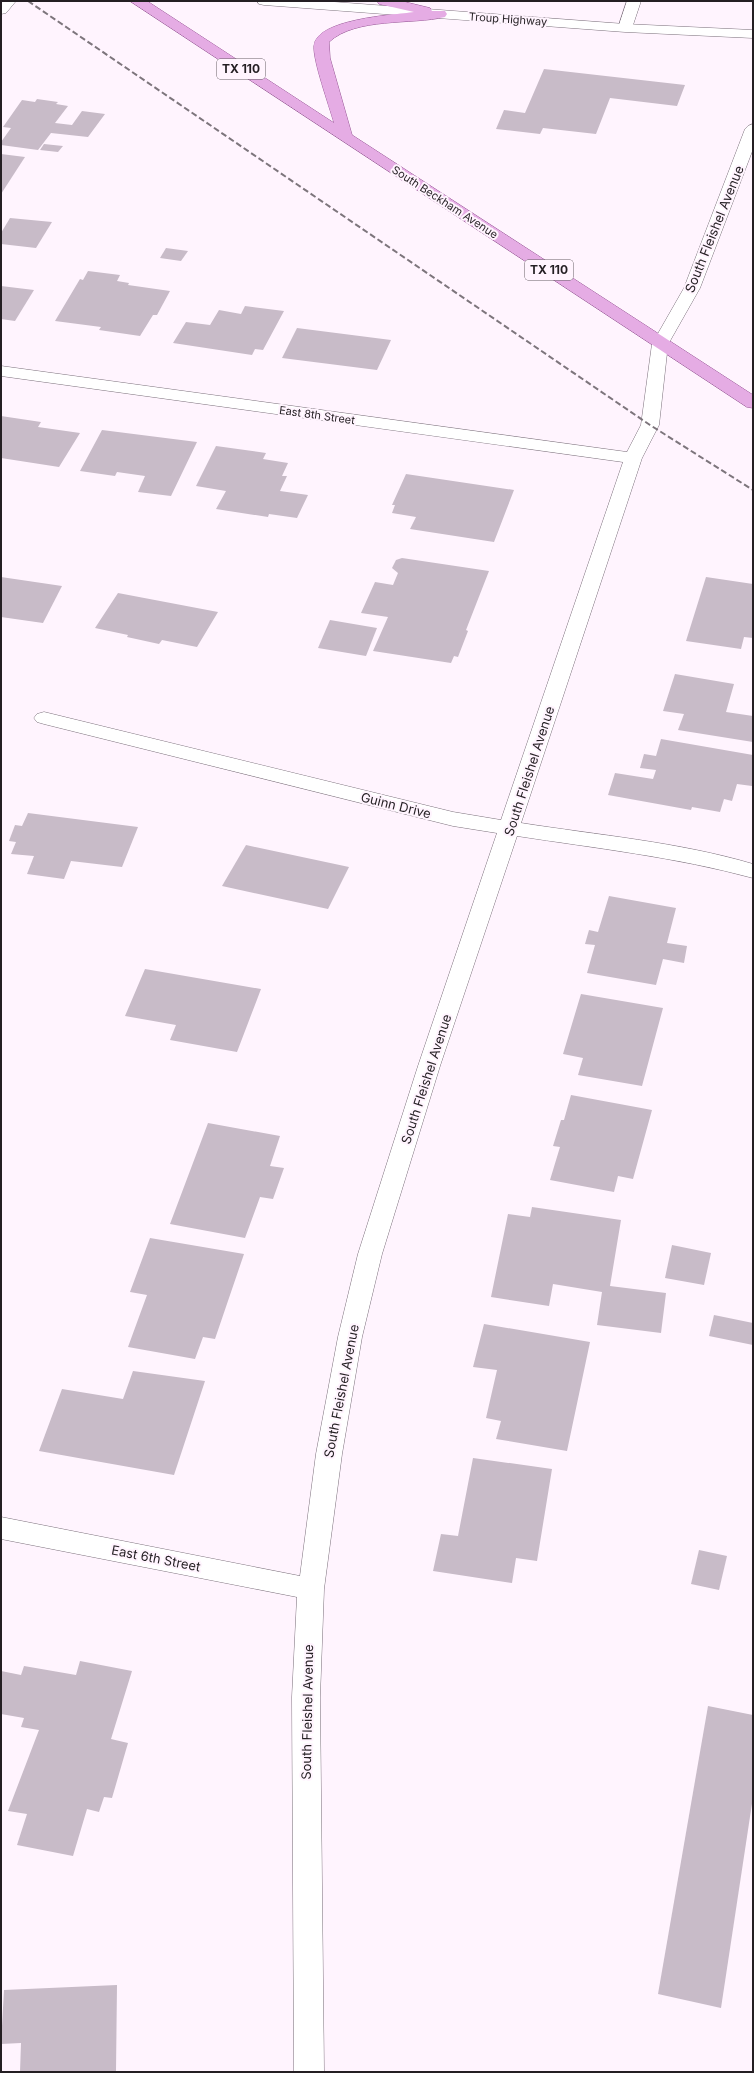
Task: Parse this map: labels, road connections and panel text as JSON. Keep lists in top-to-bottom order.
{
  "streets": {
    "main road": ["TX 110", "South Beckham Avenue"],
    "street": [
      "Troup Highway",
      "South Fleishel Avenue",
      "East 8th Street",
      "Guinn Drive",
      "East 6th Street"
    ]
  },
  "crossings": [
    ["South Beckham Avenue", "South Fleishel Avenue"],
    ["South Fleishel Avenue", "East 8th Street"],
    ["South Fleishel Avenue", "Guinn Drive"],
    ["South Fleishel Avenue", "East 6th Street"]
  ]
}
